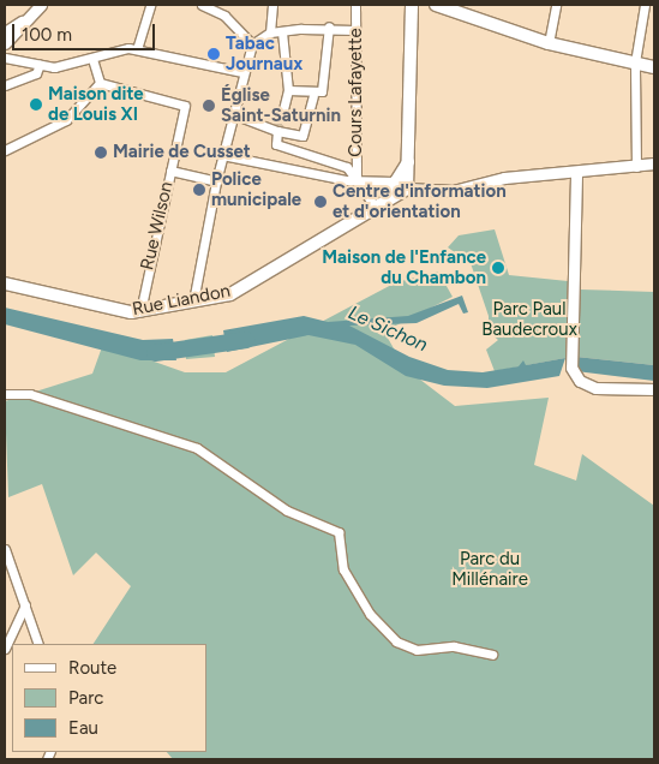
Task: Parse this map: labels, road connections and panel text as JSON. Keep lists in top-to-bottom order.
{
  "streets": {
    "main road": ["Rue Liandon"],
    "street": ["Cours Lafayette", "Rue Wilson"]
  },
  "crossings": [
    ["Rue Wilson", "Rue Liandon"]
  ],
  "water": ["Le Sichon"],
  "parks": ["Parc Paul Baudecroux", "Parc du Millénaire"],
  "places": [
    "Tabac Journaux",
    "Maison dite de Louis XI",
    "Église Saint-Saturnin",
    "Mairie de Cusset",
    "Police municipale",
    "Centre d'information et d'orientation",
    "Maison de l'Enfance du Chambon"
  ],
  "legend": ["Route", "Parc", "Eau"],
  "scale_bar": "100 m"
}
